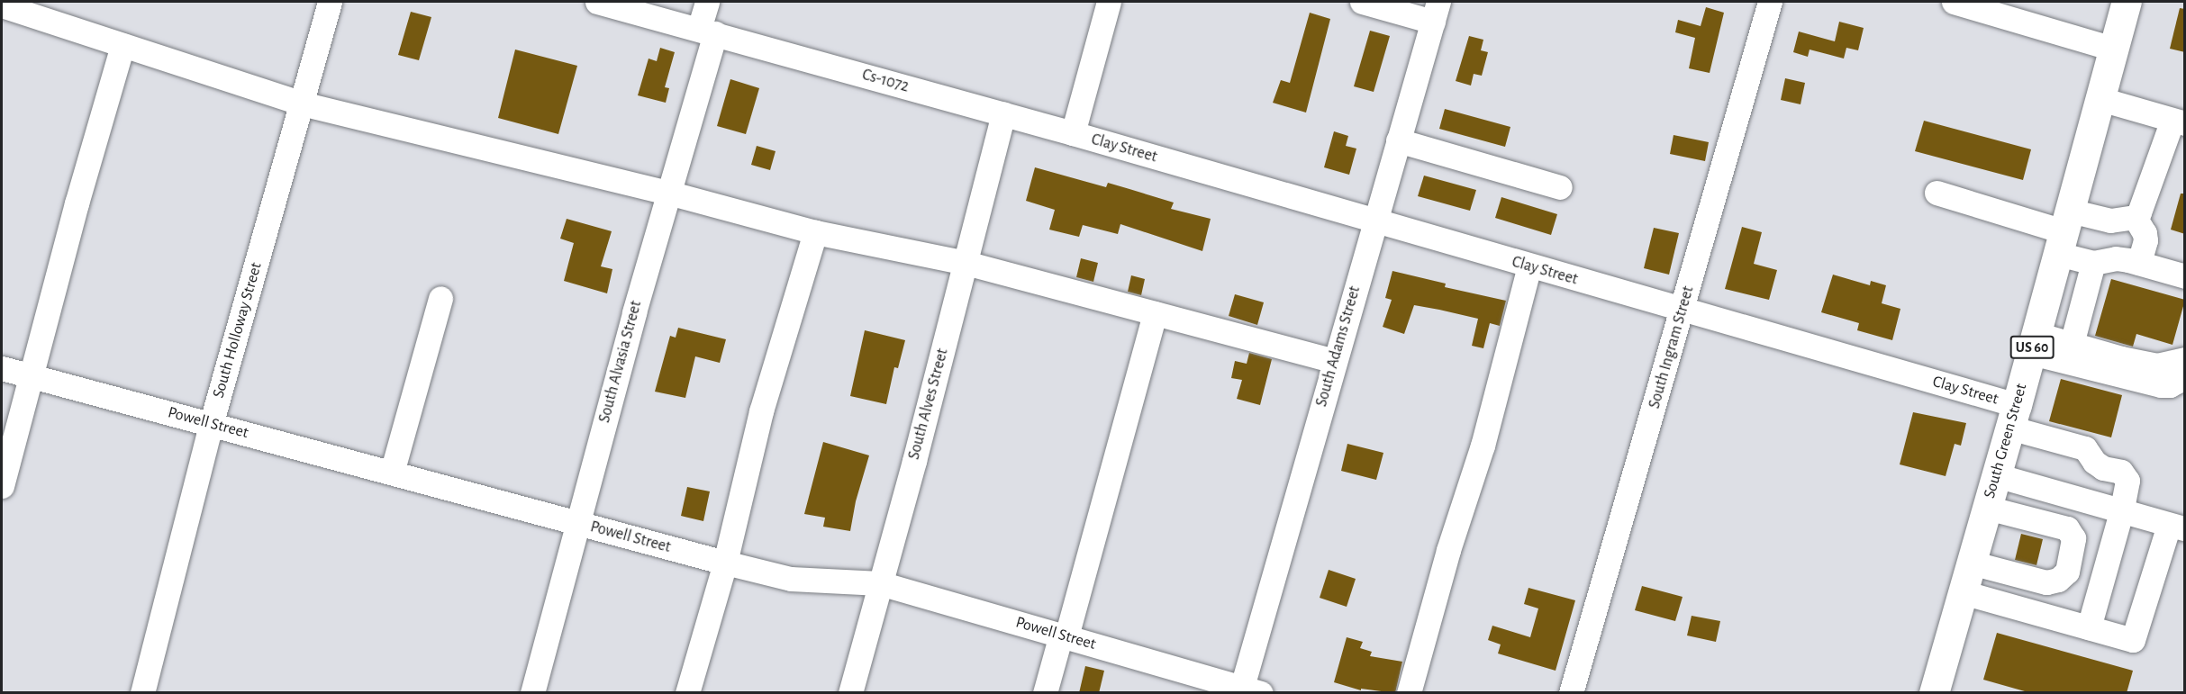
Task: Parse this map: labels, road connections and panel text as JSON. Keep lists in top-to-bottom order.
{
  "streets": {
    "main road": ["US 60", "South Green Street"],
    "street": [
      "Cs-1072",
      "Clay Street",
      "South Holloway Street",
      "South Adams Street",
      "South Ingram Street",
      "South Alvasia Street",
      "South Alves Street",
      "Powell Street"
    ]
  },
  "crossings": [
    ["Cs-1072", "Clay Street"],
    ["Cs-1072", "South Alvasia Street"],
    ["Cs-1072", "South Alves Street"],
    ["Clay Street", "South Adams Street"],
    ["Clay Street", "South Ingram Street"],
    ["Clay Street", "South Green Street"],
    ["South Holloway Street", "Powell Street"],
    ["South Adams Street", "Powell Street"],
    ["South Alvasia Street", "Powell Street"],
    ["South Alves Street", "Powell Street"]
  ]
}
